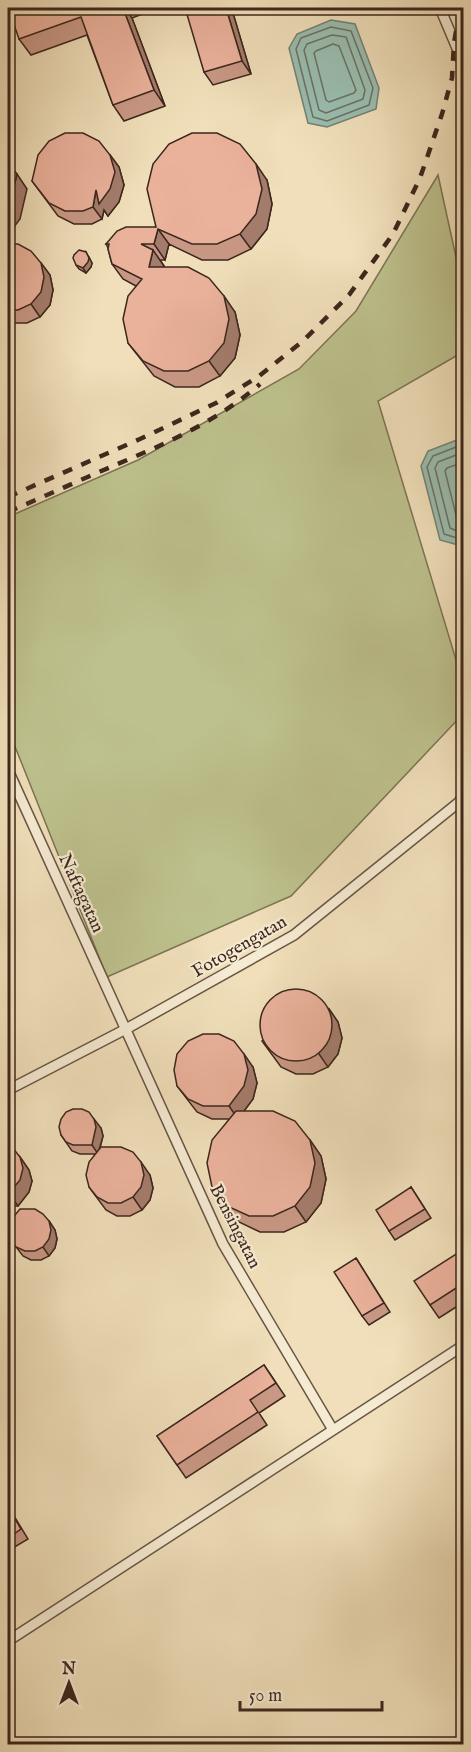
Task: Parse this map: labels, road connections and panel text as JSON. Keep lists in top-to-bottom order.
{
  "streets": {
    "lane": ["Naftagatan", "Fotogengatan", "Bensingatan"]
  },
  "crossings": [
    ["Naftagatan", "Fotogengatan"],
    ["Naftagatan", "Bensingatan"],
    ["Fotogengatan", "Bensingatan"]
  ],
  "scale_bar": "50 m",
  "north": "top"
}
